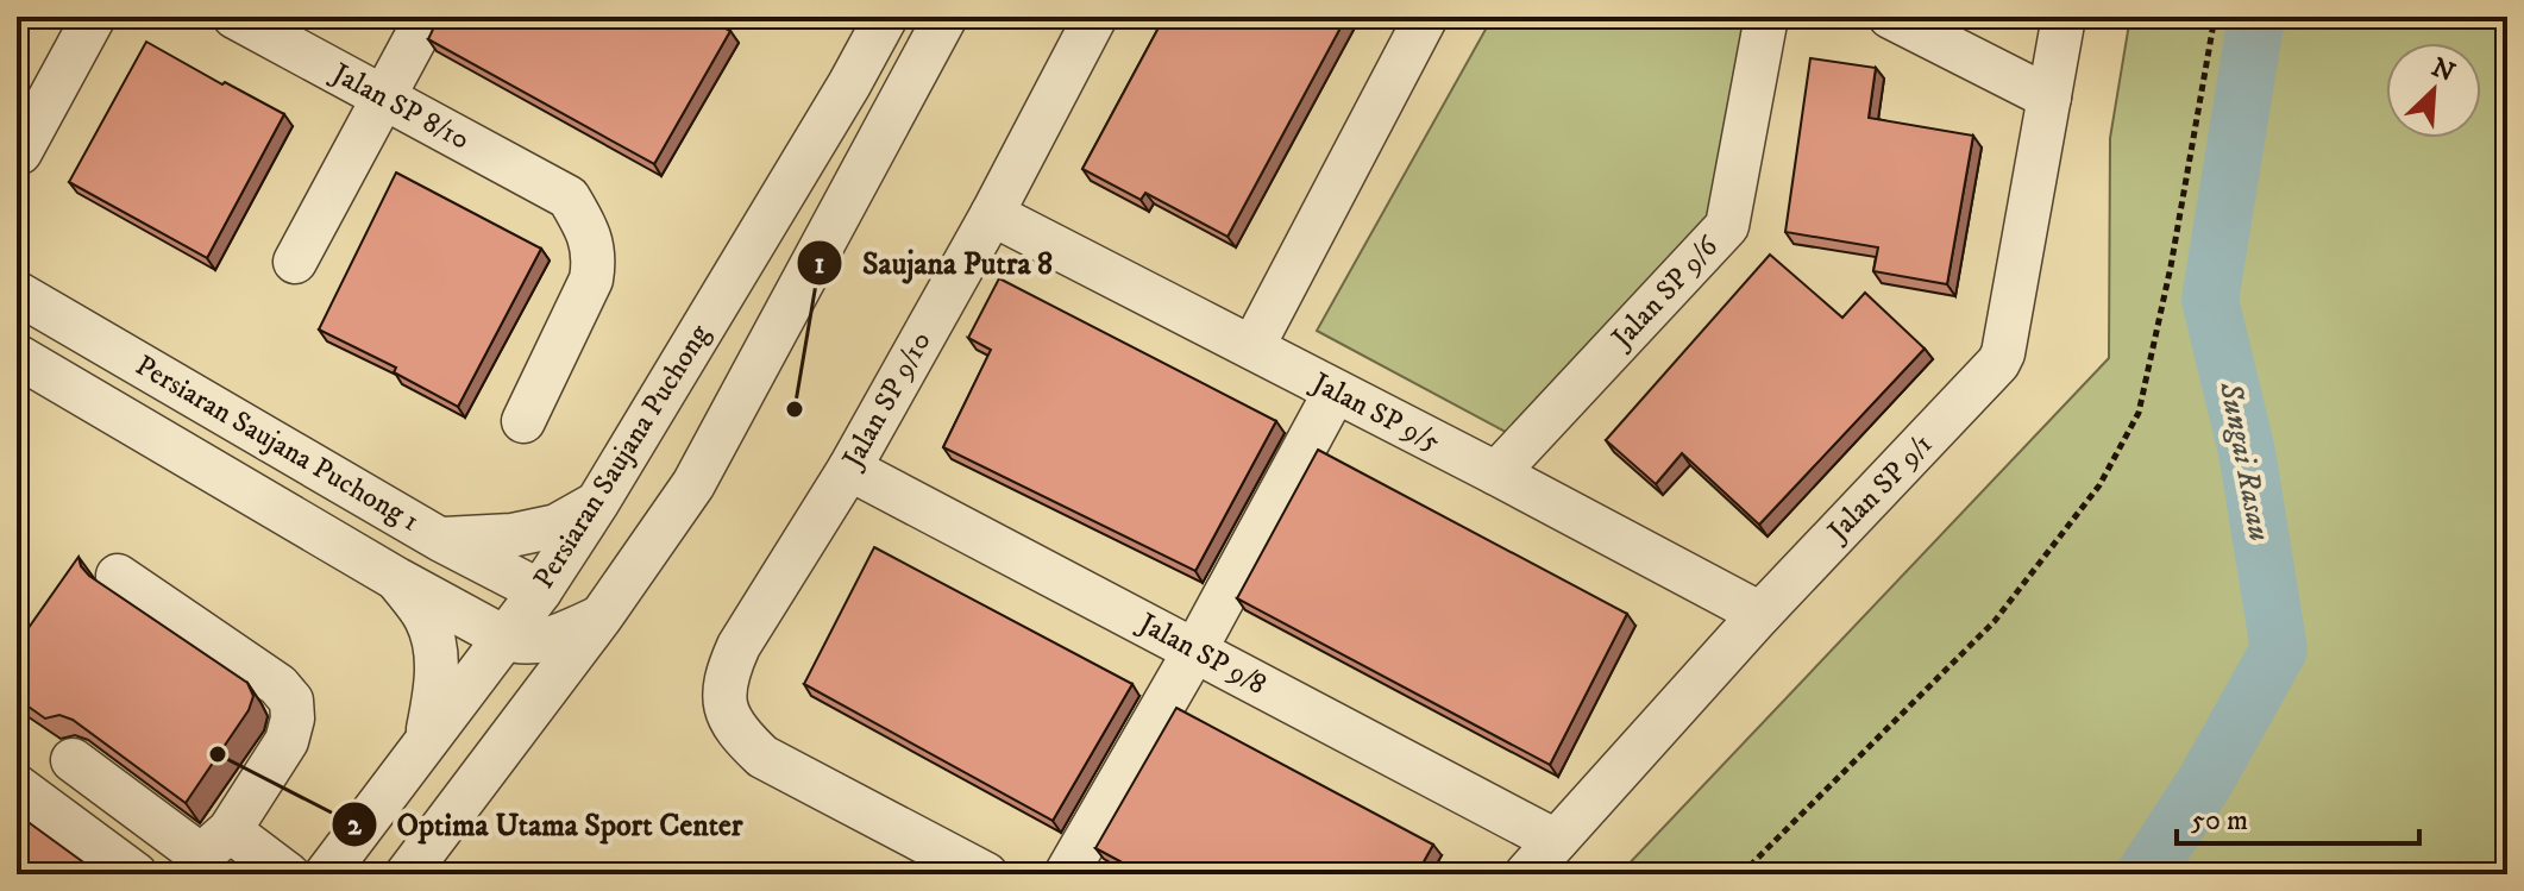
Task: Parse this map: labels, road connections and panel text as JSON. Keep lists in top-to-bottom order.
{
  "streets": {
    "street": [
      "Jalan SP 8/10",
      "Jalan SP 9/6",
      "Jalan SP 9/10",
      "Jalan SP 9/5",
      "Persiaran Saujana Puchong 1",
      "Persiaran Saujana Puchong",
      "Jalan SP 9/1",
      "Jalan SP 9/8"
    ]
  },
  "crossings": [
    ["Jalan SP 9/6", "Jalan SP 9/5"],
    ["Jalan SP 9/10", "Jalan SP 9/5"],
    ["Jalan SP 9/10", "Jalan SP 9/8"],
    ["Jalan SP 9/5", "Jalan SP 9/1"],
    ["Persiaran Saujana Puchong 1", "Persiaran Saujana Puchong"],
    ["Jalan SP 9/1", "Jalan SP 9/8"]
  ],
  "water": ["Sungai Rasau"],
  "places": ["Saujana Putra 8", "Optima Utama Sport Center"],
  "scale_bar": "50 m",
  "north": "top right"
}
